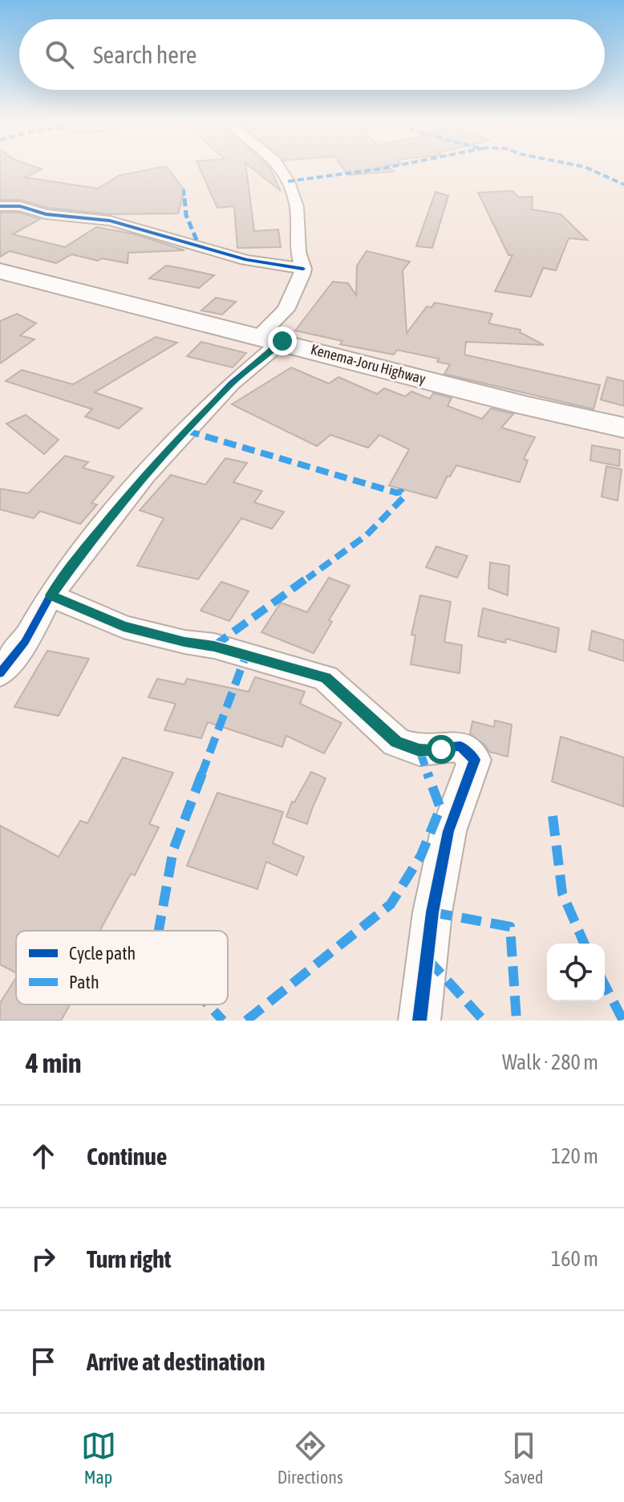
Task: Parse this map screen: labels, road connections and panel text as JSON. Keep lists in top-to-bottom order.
{
  "streets": {
    "highway": ["Kenema-Joru Highway"]
  },
  "legend": ["Cycle path", "Path"],
  "page": {
    "search": "Search here",
    "heading": ["4 min", "Walk · 280 m"],
    "list": [
      ["Continue", "120 m"],
      ["Turn right", "160 m"],
      "Arrive at destination"
    ],
    "nav": ["Map", "Directions", "Saved"]
  }
}
